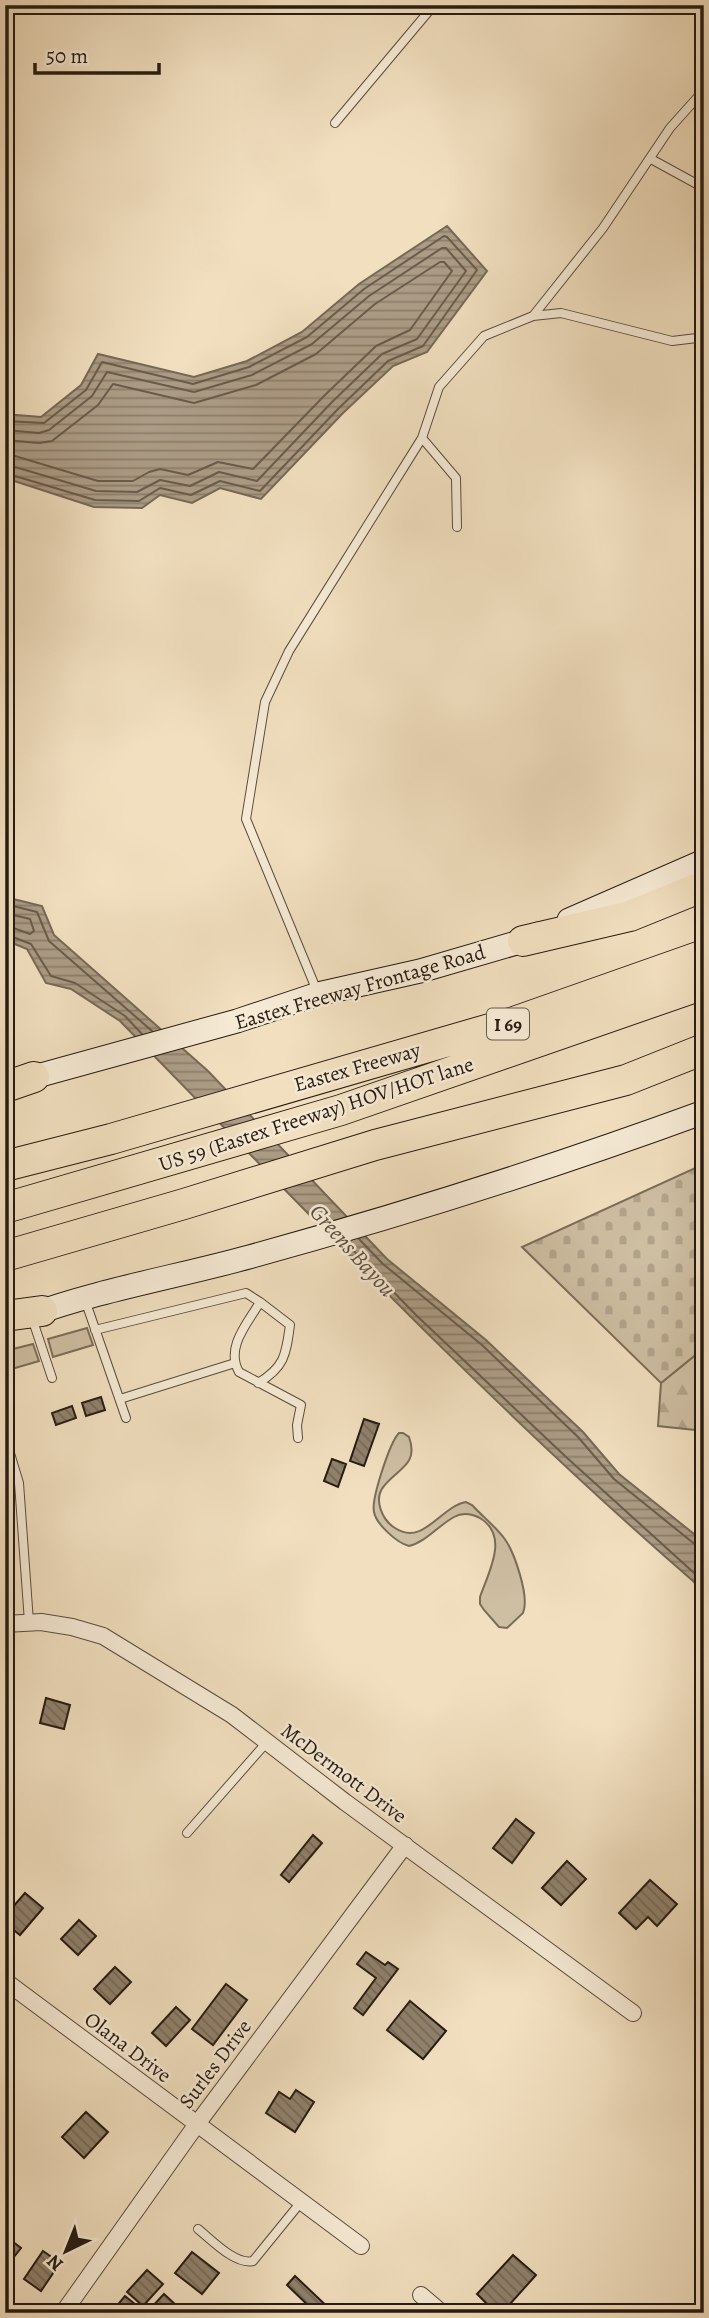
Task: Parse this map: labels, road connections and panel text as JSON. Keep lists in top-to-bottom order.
{
  "streets": {
    "highway": ["I 69", "Eastex Freeway", "US 59 (Eastex Freeway) HOV/HOT lane"],
    "main road": ["Eastex Freeway Frontage Road"],
    "street": ["McDermott Drive", "Olana Drive", "Surles Drive"]
  },
  "crossings": [
    ["McDermott Drive", "Surles Drive"],
    ["Olana Drive", "Surles Drive"]
  ],
  "water": ["Greens Bayou"],
  "scale_bar": "50 m",
  "north": "bottom left"
}
